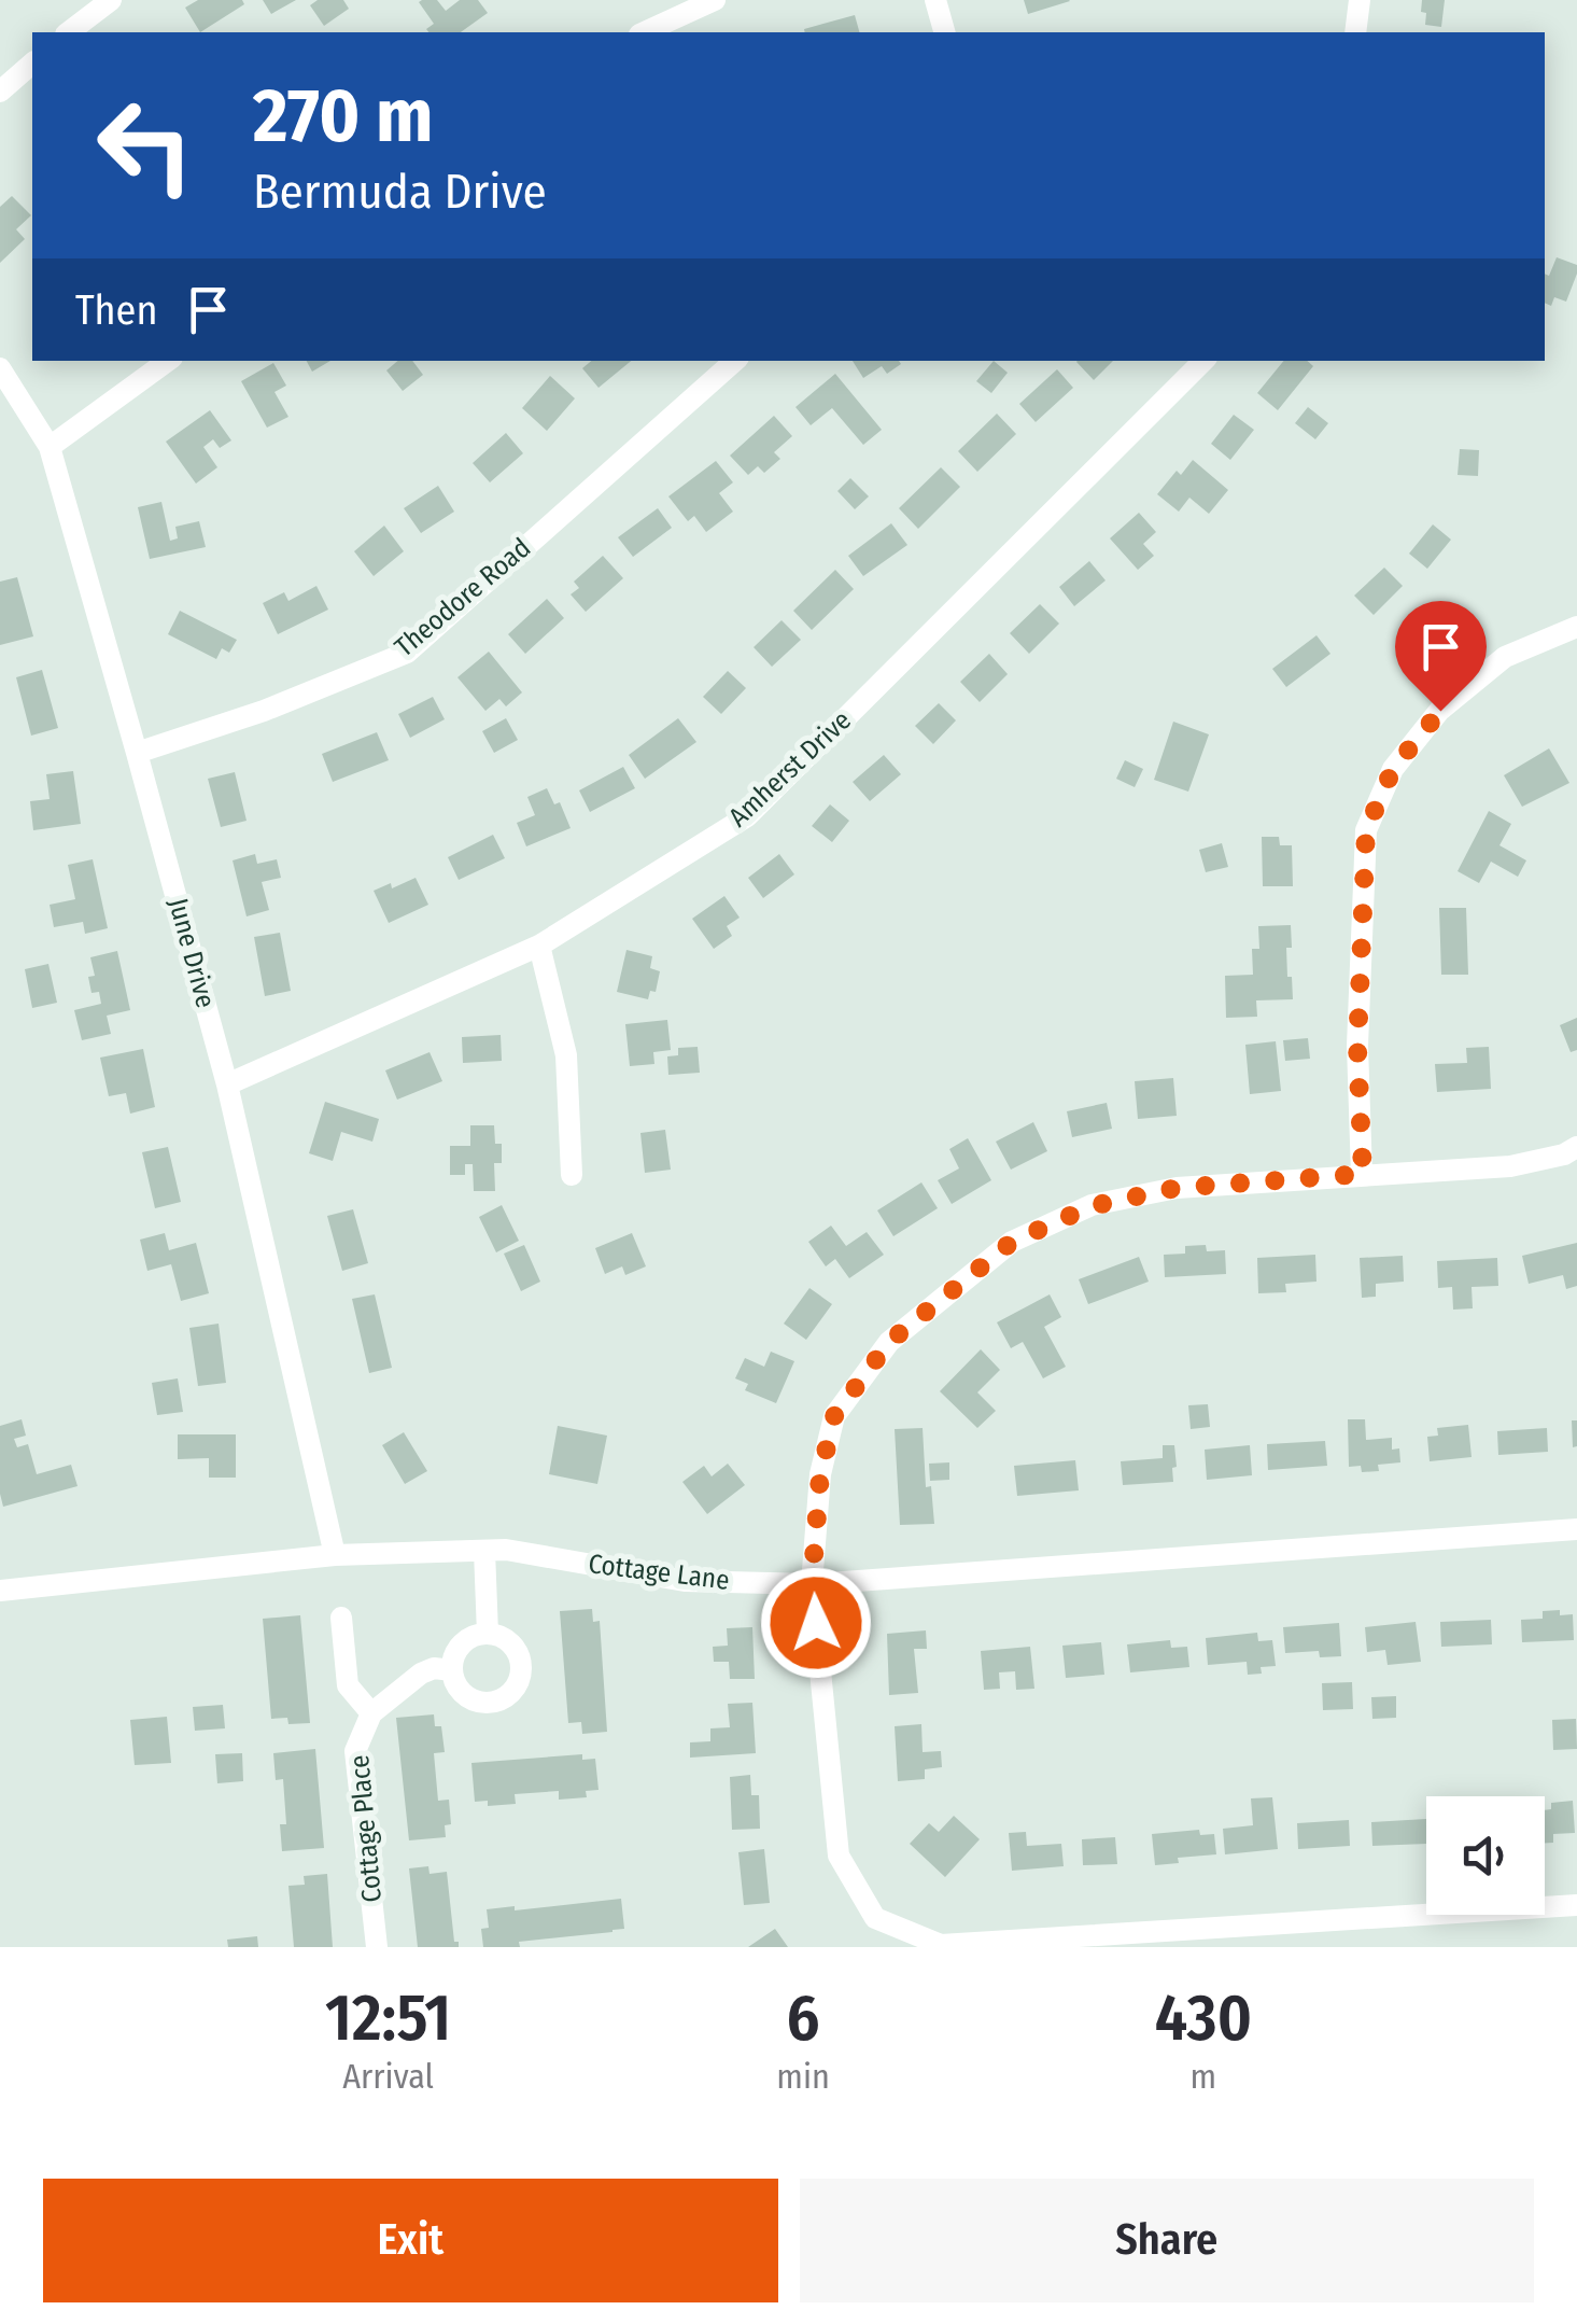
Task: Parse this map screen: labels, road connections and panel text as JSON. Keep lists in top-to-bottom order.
{
  "streets": {
    "street": [
      "Theodore Road",
      "Amherst Drive",
      "June Drive",
      "Cottage Lane",
      "Cottage Place"
    ]
  },
  "crossings": [
    ["Theodore Road", "June Drive"],
    ["Amherst Drive", "June Drive"],
    ["June Drive", "Cottage Lane"]
  ],
  "page": {
    "turn": ["270 m", "Bermuda Drive"],
    "then": "Then",
    "eta": [
      "12:51",
      "Arrival",
      "6",
      "min",
      "430",
      "m"
    ],
    "buttons": ["Exit", "Share"]
  }
}
